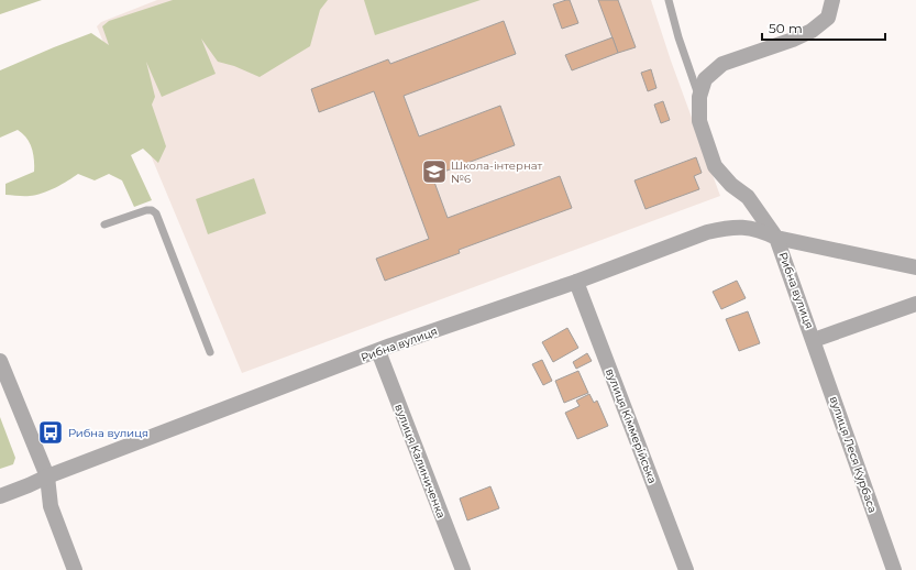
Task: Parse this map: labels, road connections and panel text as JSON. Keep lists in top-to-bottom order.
{
  "streets": {
    "street": [
      "Рибна вулиця",
      "вулиця Кіммерійська",
      "вулиця Леся Курбаса",
      "вулиця Калиниченка"
    ]
  },
  "crossings": [
    ["Рибна вулиця", "вулиця Кіммерійська"],
    ["Рибна вулиця", "вулиця Леся Курбаса"],
    ["Рибна вулиця", "вулиця Калиниченка"]
  ],
  "places": {
    "school or university": ["Школа-інтернат №6"],
    "bus stop": ["Рибна вулиця"]
  },
  "scale_bar": "50 m"
}
